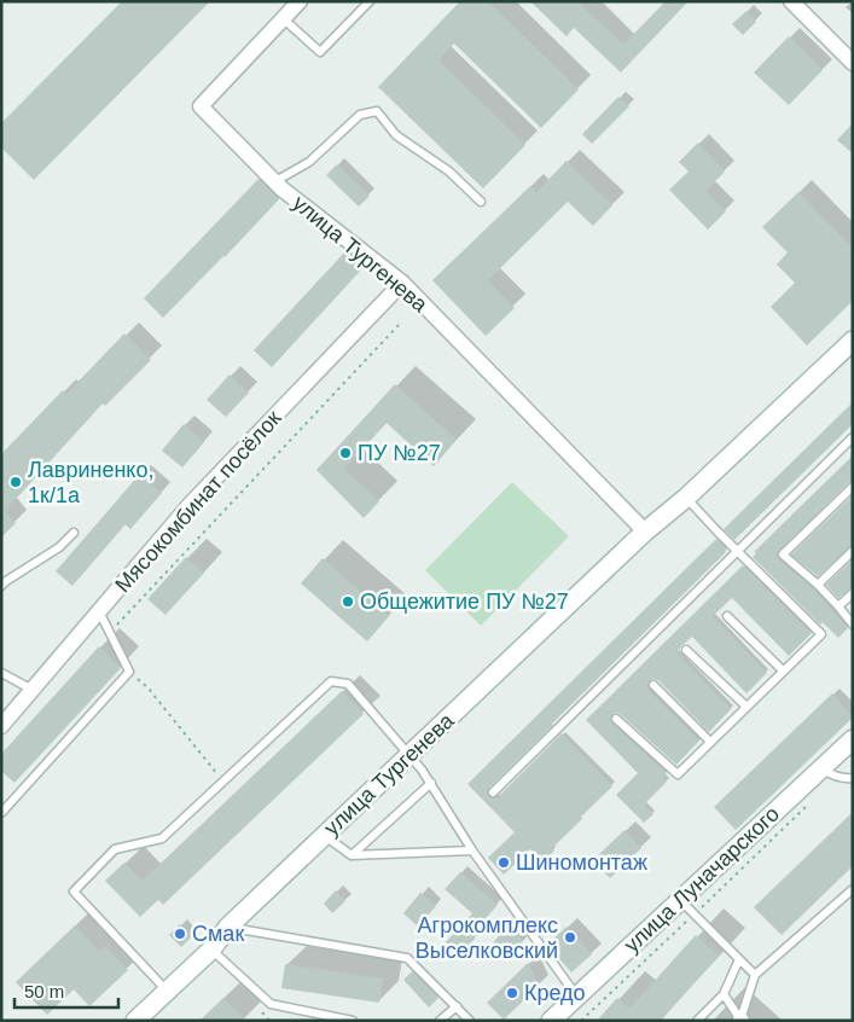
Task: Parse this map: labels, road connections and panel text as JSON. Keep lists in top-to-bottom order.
{
  "streets": {
    "street": ["улица Тургенева", "Мясокомбинат посёлок", "улица Луначарского"]
  },
  "crossings": [
    ["улица Тургенева", "Мясокомбинат посёлок"]
  ],
  "places": [
    "ПУ №27",
    "Лавриненко, 1к/1а",
    "Общежитие ПУ №27",
    "Шиномонтаж",
    "Смак",
    "Агрокомплекс Выселковский",
    "Кредо"
  ],
  "scale_bar": "50 m"
}
